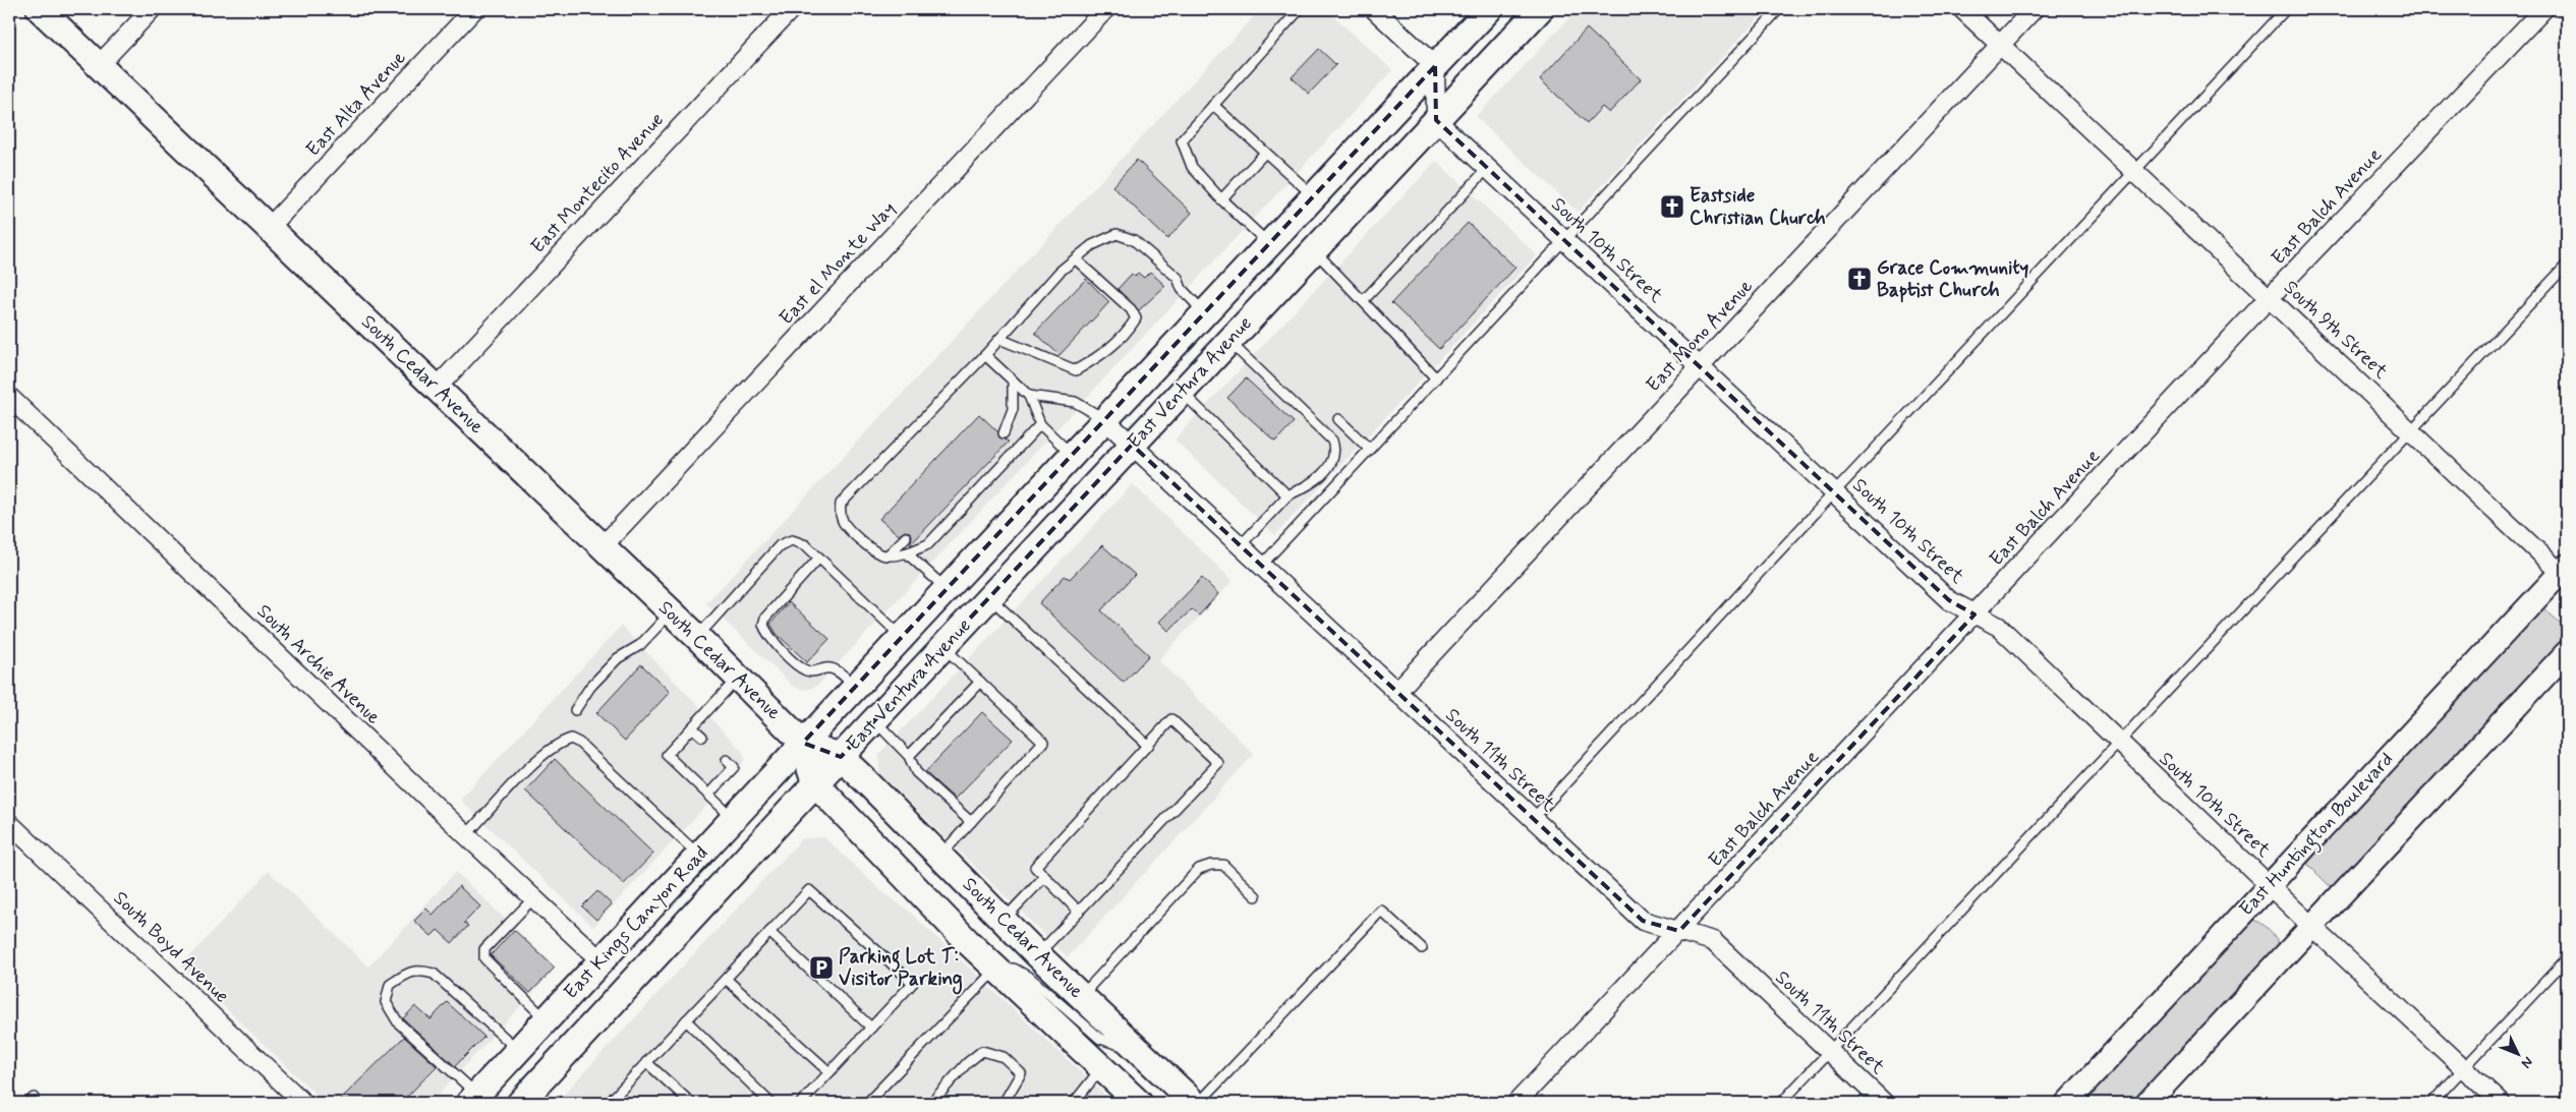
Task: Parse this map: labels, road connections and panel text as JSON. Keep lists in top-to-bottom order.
{
  "streets": {
    "main road": ["South Cedar Avenue", "East Ventura Avenue", "East Kings Canyon Road"],
    "street": [
      "East Alta Avenue",
      "East Montecito Avenue",
      "East Balch Avenue",
      "South 10th Street",
      "East el Monte Way",
      "South 9th Street",
      "East Mono Avenue",
      "South Archie Avenue",
      "South 11th Street",
      "East Huntington Boulevard",
      "South Boyd Avenue"
    ]
  },
  "crossings": [
    ["East Alta Avenue", "South Cedar Avenue"],
    ["East Montecito Avenue", "South Cedar Avenue"],
    ["East Balch Avenue", "South 10th Street"],
    ["East Balch Avenue", "South 9th Street"],
    ["East Balch Avenue", "South 11th Street"],
    ["South 10th Street", "East Mono Avenue"],
    ["South 10th Street", "East Ventura Avenue"],
    ["South 10th Street", "East Huntington Boulevard"],
    ["East el Monte Way", "South Cedar Avenue"],
    ["South 9th Street", "East Mono Avenue"],
    ["South 9th Street", "East Huntington Boulevard"],
    ["East Mono Avenue", "South 11th Street"],
    ["South Cedar Avenue", "East Ventura Avenue"],
    ["South Cedar Avenue", "East Kings Canyon Road"],
    ["East Ventura Avenue", "South 11th Street"],
    ["East Ventura Avenue", "East Kings Canyon Road"],
    ["South Archie Avenue", "East Kings Canyon Road"]
  ],
  "places": {
    "church": ["Eastside Christian Church", "Grace Community Baptist Church"],
    "parking": ["Parking Lot T: Visitor Parking"]
  },
  "north": "bottom right"
}
